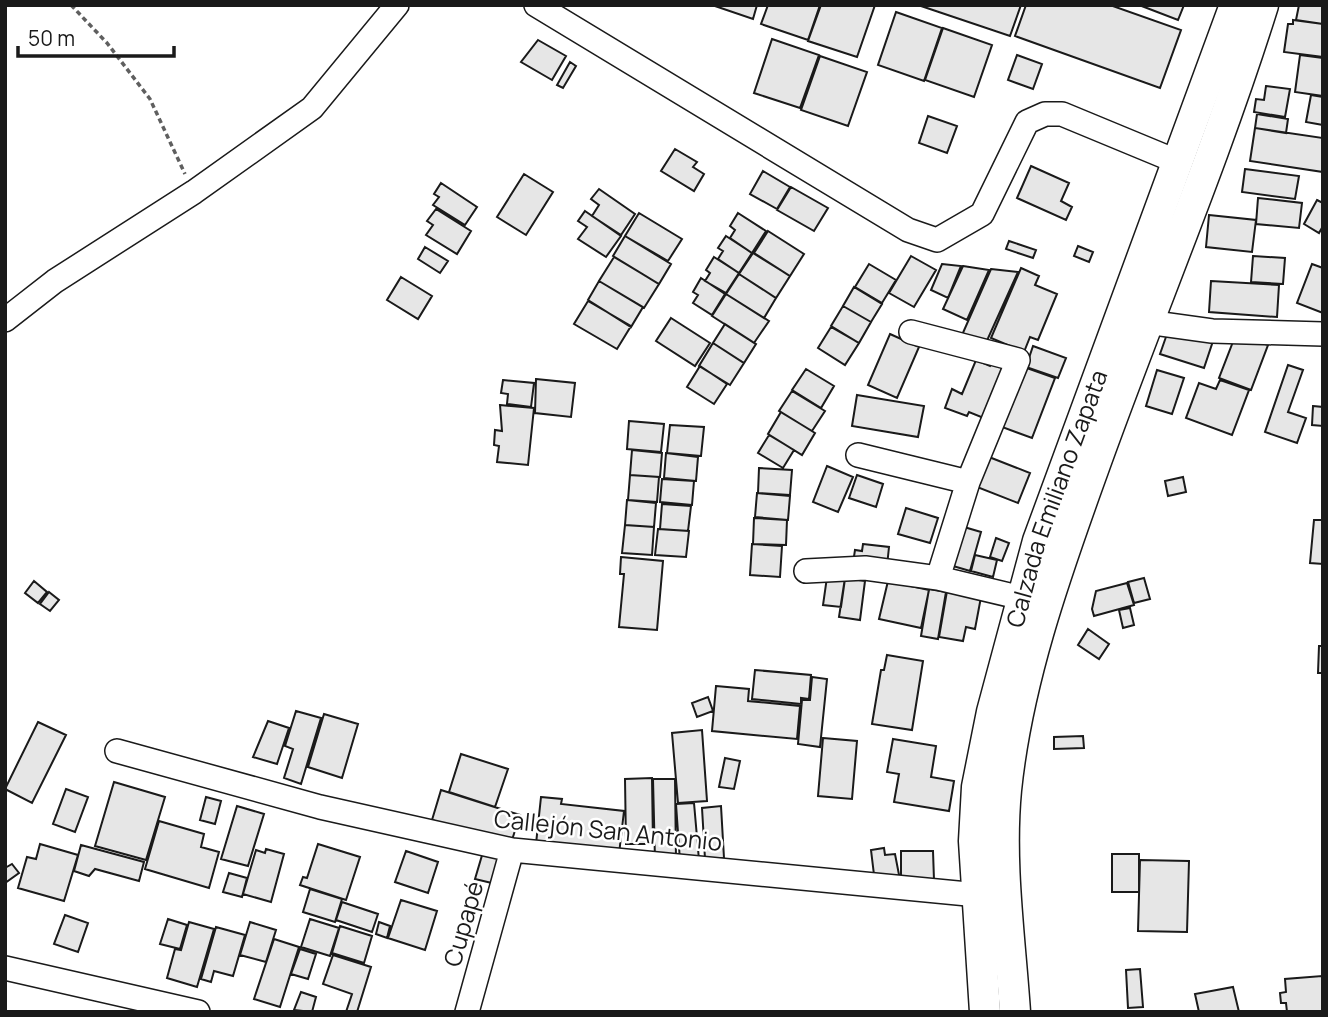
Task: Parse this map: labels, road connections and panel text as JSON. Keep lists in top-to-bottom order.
{
  "streets": {
    "main road": ["Calzada Emiliano Zapata"],
    "street": ["Callejón San Antonio", "Cupapé"]
  },
  "crossings": [
    ["Calzada Emiliano Zapata", "Callejón San Antonio"],
    ["Callejón San Antonio", "Cupapé"]
  ],
  "scale_bar": "50 m"
}
